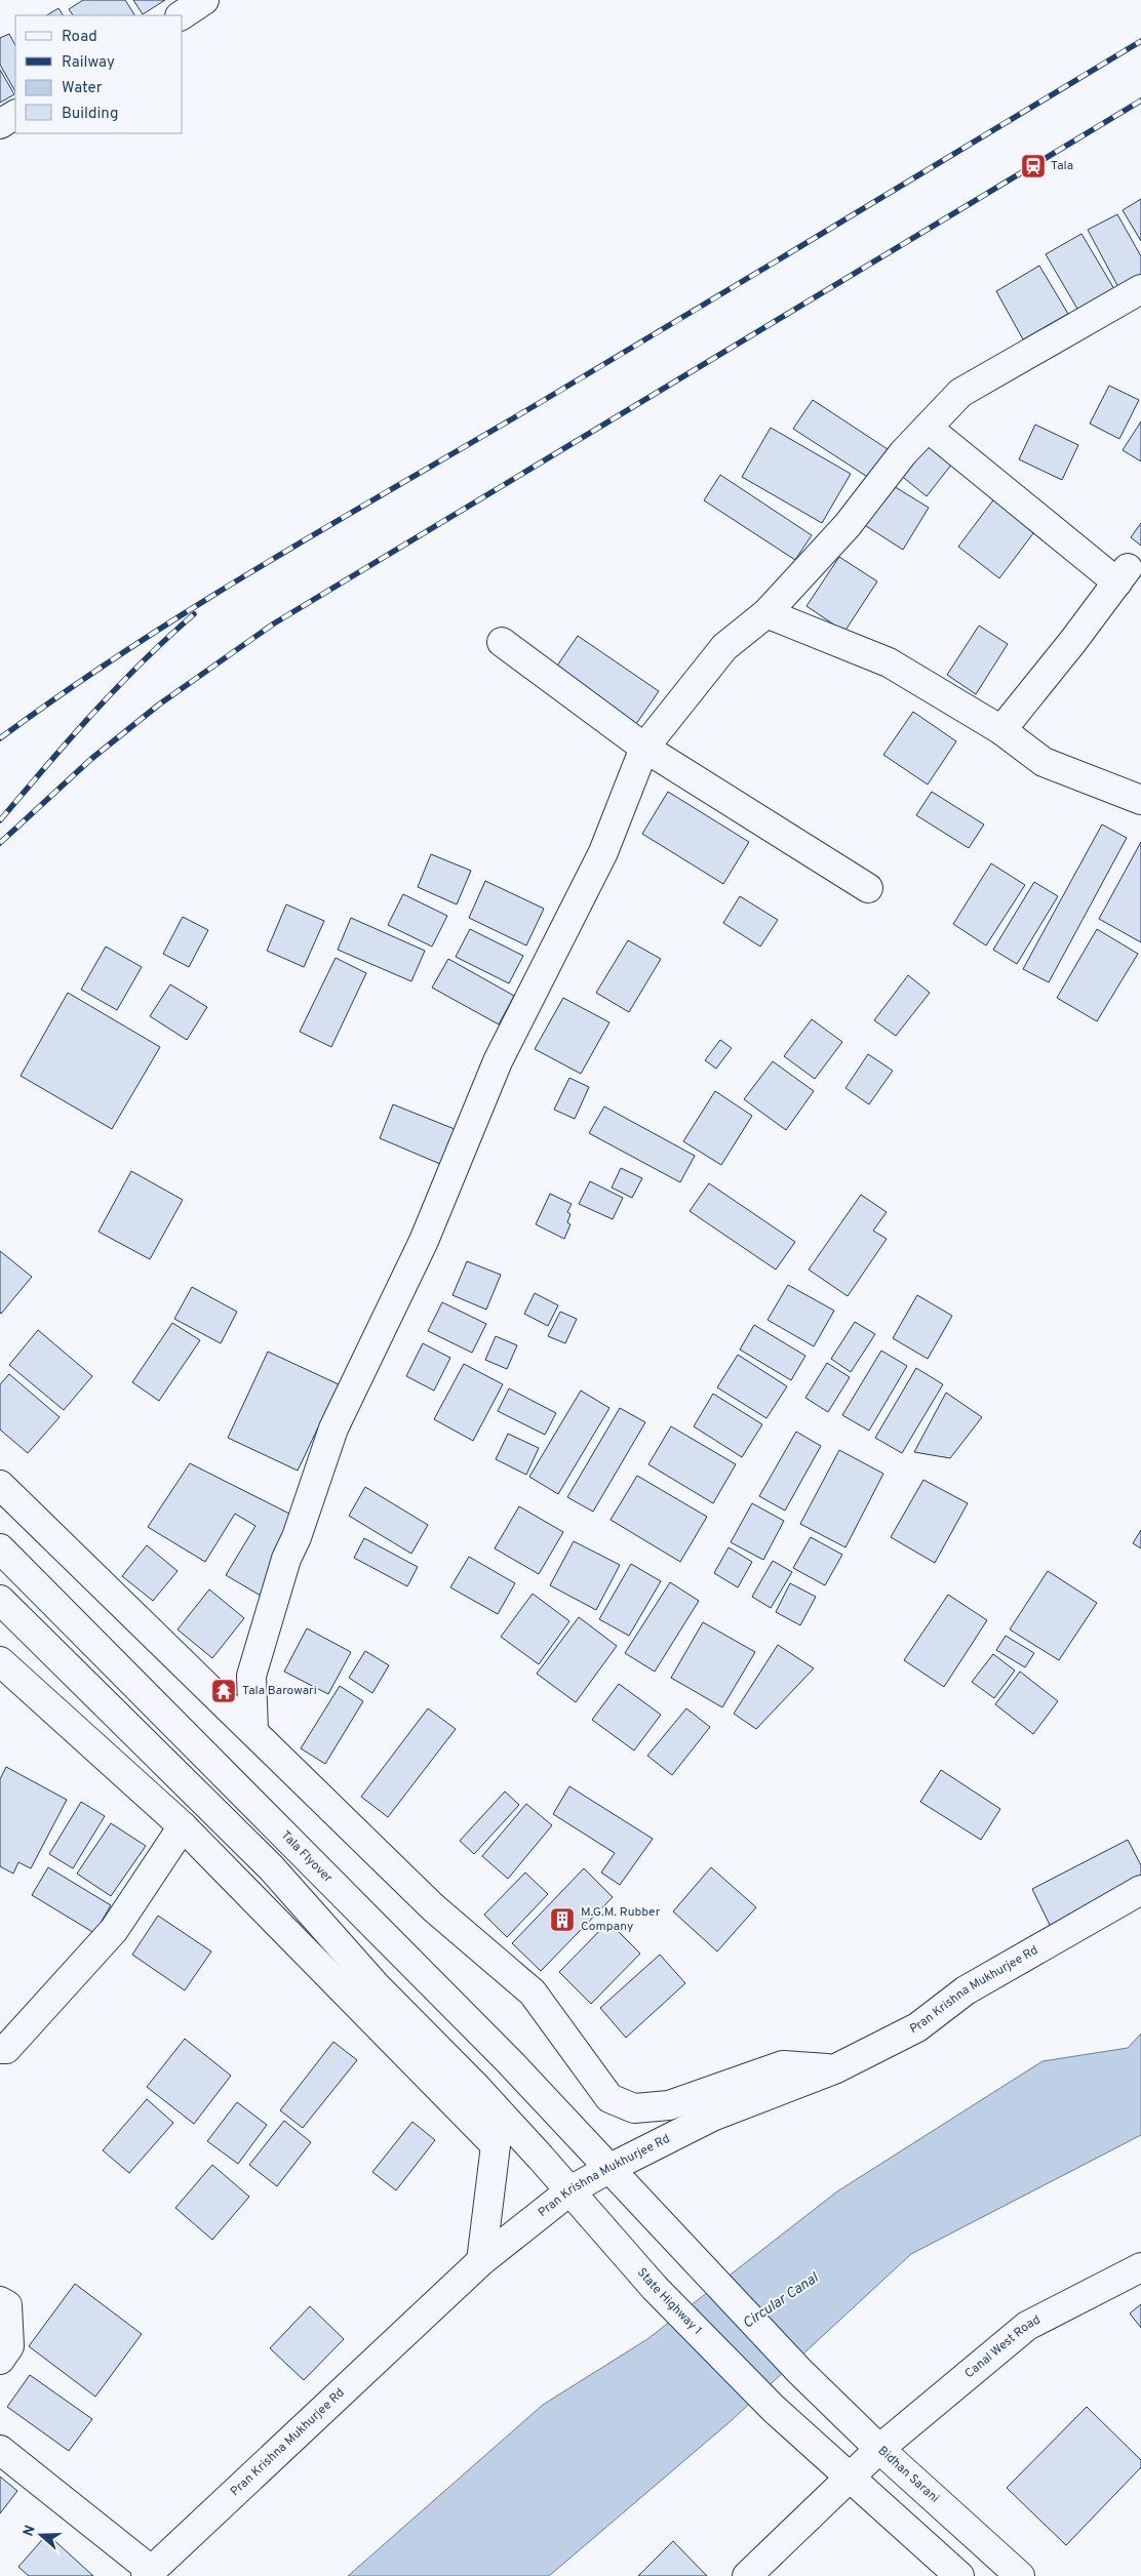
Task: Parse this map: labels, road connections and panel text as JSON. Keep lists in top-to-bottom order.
{
  "streets": {
    "street": [
      "Tala Flyover",
      "Pran Krishna Mukhurjee Rd",
      "State Highway 1",
      "Canal West Road",
      "Bidhan Sarani"
    ]
  },
  "crossings": [
    ["Tala Flyover", "Pran Krishna Mukhurjee Rd"],
    ["Tala Flyover", "Bidhan Sarani"],
    ["Pran Krishna Mukhurjee Rd", "State Highway 1"],
    ["Pran Krishna Mukhurjee Rd", "Bidhan Sarani"],
    ["State Highway 1", "Canal West Road"],
    ["Canal West Road", "Bidhan Sarani"]
  ],
  "water": ["Circular Canal"],
  "places": {
    "station": ["Tala"],
    "temple": ["Tala Barowari"],
    "building": ["M.G.M. Rubber Company"]
  },
  "legend": [
    "Road",
    "Railway",
    "Water",
    "Building"
  ],
  "north": "left"
}
